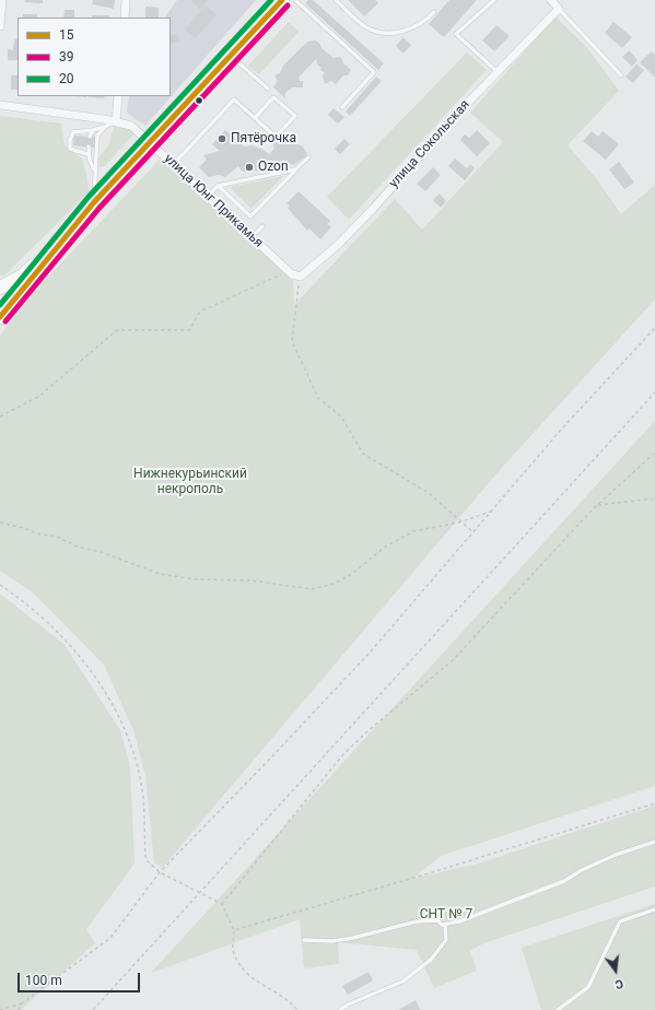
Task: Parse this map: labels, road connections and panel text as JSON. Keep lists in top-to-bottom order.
{
  "streets": {
    "street": ["улица Сокольская", "улица Юнг Прикамья"]
  },
  "crossings": [
    ["улица Сокольская", "улица Юнг Прикамья"]
  ],
  "parks": ["Нижнекурьинский некрополь", "СНТ № 7"],
  "places": ["Пятёрочка", "Ozon"],
  "lines": ["transit line 15", "transit line 20", "transit line 39"],
  "legend": ["15", "39", "20"],
  "scale_bar": "100 m",
  "north": "bottom"
}
